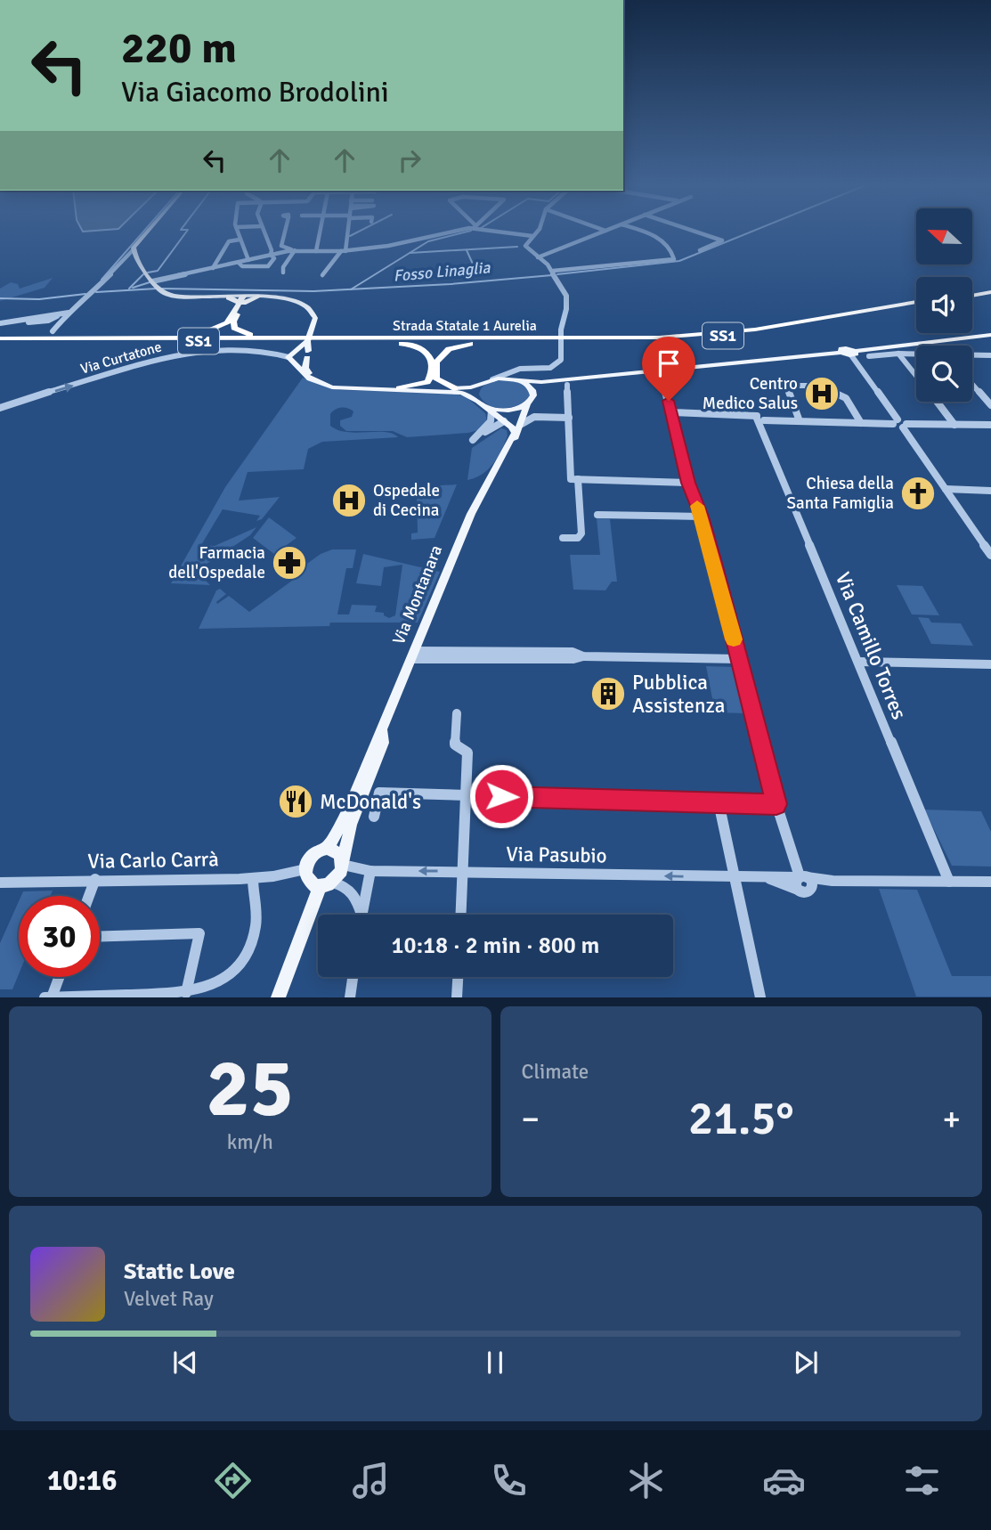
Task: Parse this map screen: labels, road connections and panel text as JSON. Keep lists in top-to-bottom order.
{
  "streets": {
    "highway": ["Strada Statale 1 Aurelia", "SS1"],
    "main road": ["Via Montanara"],
    "street": [
      "Via Curtatone",
      "Via Camillo Torres",
      "Via Pasubio",
      "Via Carlo Carrà"
    ]
  },
  "crossings": [
    ["Via Montanara", "Via Pasubio"],
    ["Via Montanara", "Via Carlo Carrà"],
    ["Via Camillo Torres", "Via Pasubio"],
    ["Via Pasubio", "Via Carlo Carrà"]
  ],
  "one_way": ["Via Curtatone", "Via Pasubio"],
  "water": ["Fosso Linaglia"],
  "places": {
    "hospital": ["Centro Medico Salus", "Ospedale di Cecina"],
    "church": ["Chiesa della Santa Famiglia"],
    "pharmacy": ["Farmacia dell'Ospedale"],
    "building": ["Pubblica Assistenza"],
    "restaurant": ["McDonald's"]
  },
  "north": "left",
  "page": {
    "turn": ["220 m", "Via Giacomo Brodolini"],
    "limit": "30",
    "trip": "10:18 · 2 min · 800 m",
    "tile": [
      ["25", "km/h"],
      "Climate"
    ],
    "heat": ["−", "21.5°", "+"],
    "song": ["Static Love", "Velvet Ray"],
    "tabs": "10:16"
  }
}
